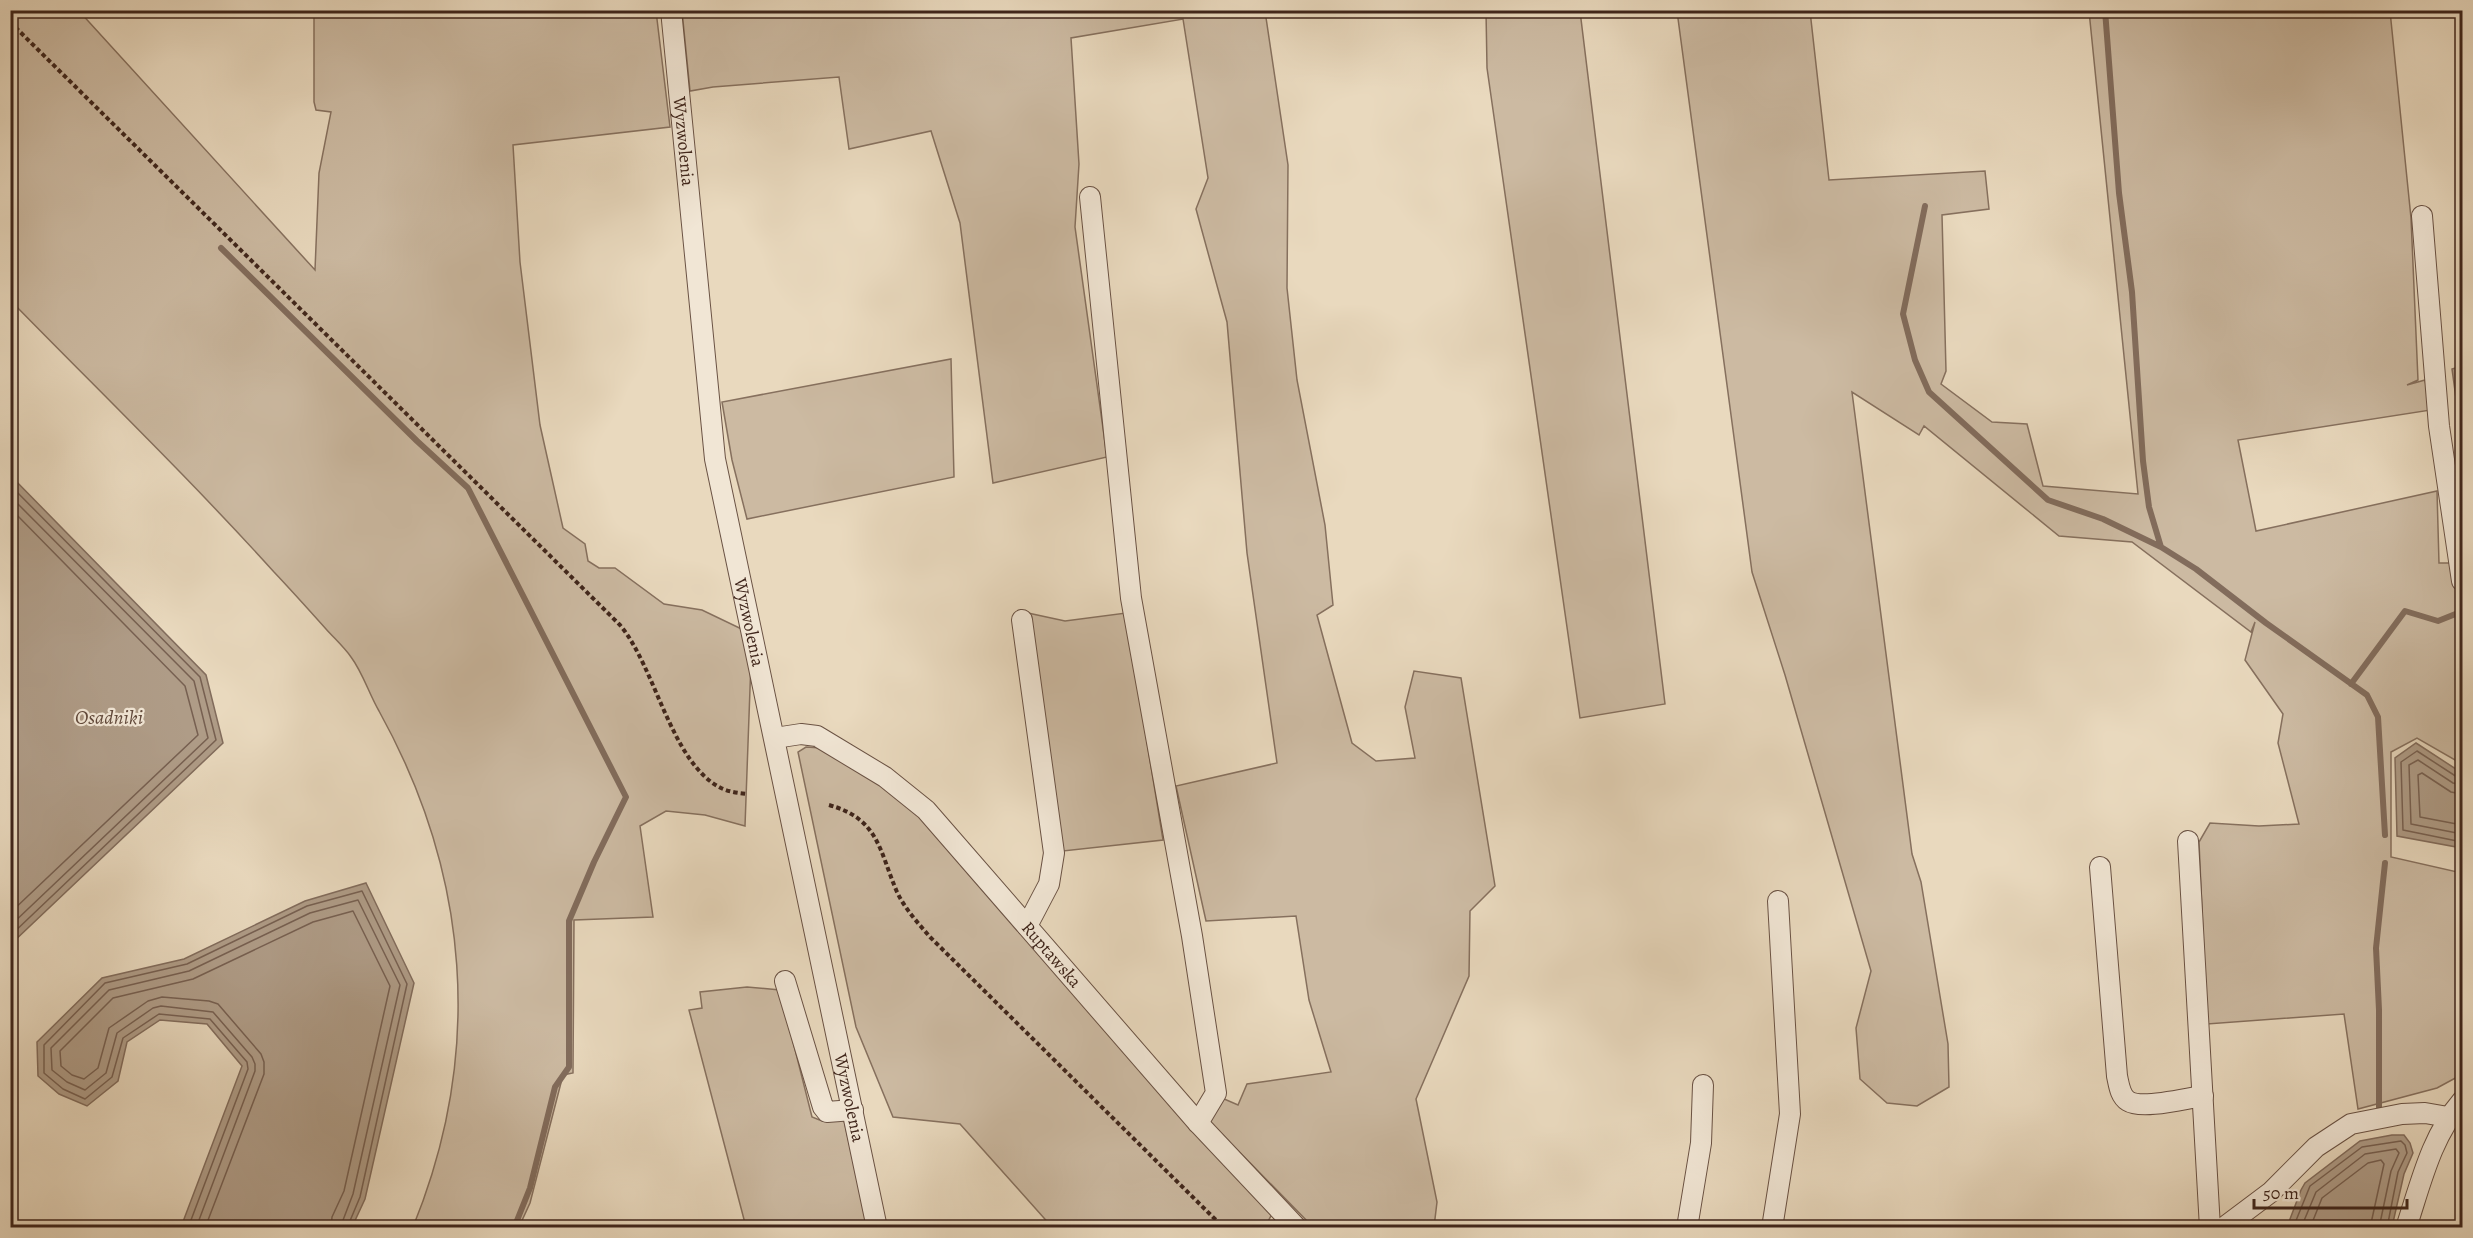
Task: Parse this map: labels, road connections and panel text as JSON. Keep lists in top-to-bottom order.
{
  "streets": {
    "street": ["Wyzwolenia", "Ruptawska"]
  },
  "crossings": [
    ["Wyzwolenia", "Ruptawska"]
  ],
  "water": ["Osadniki"],
  "scale_bar": "50 m"
}
